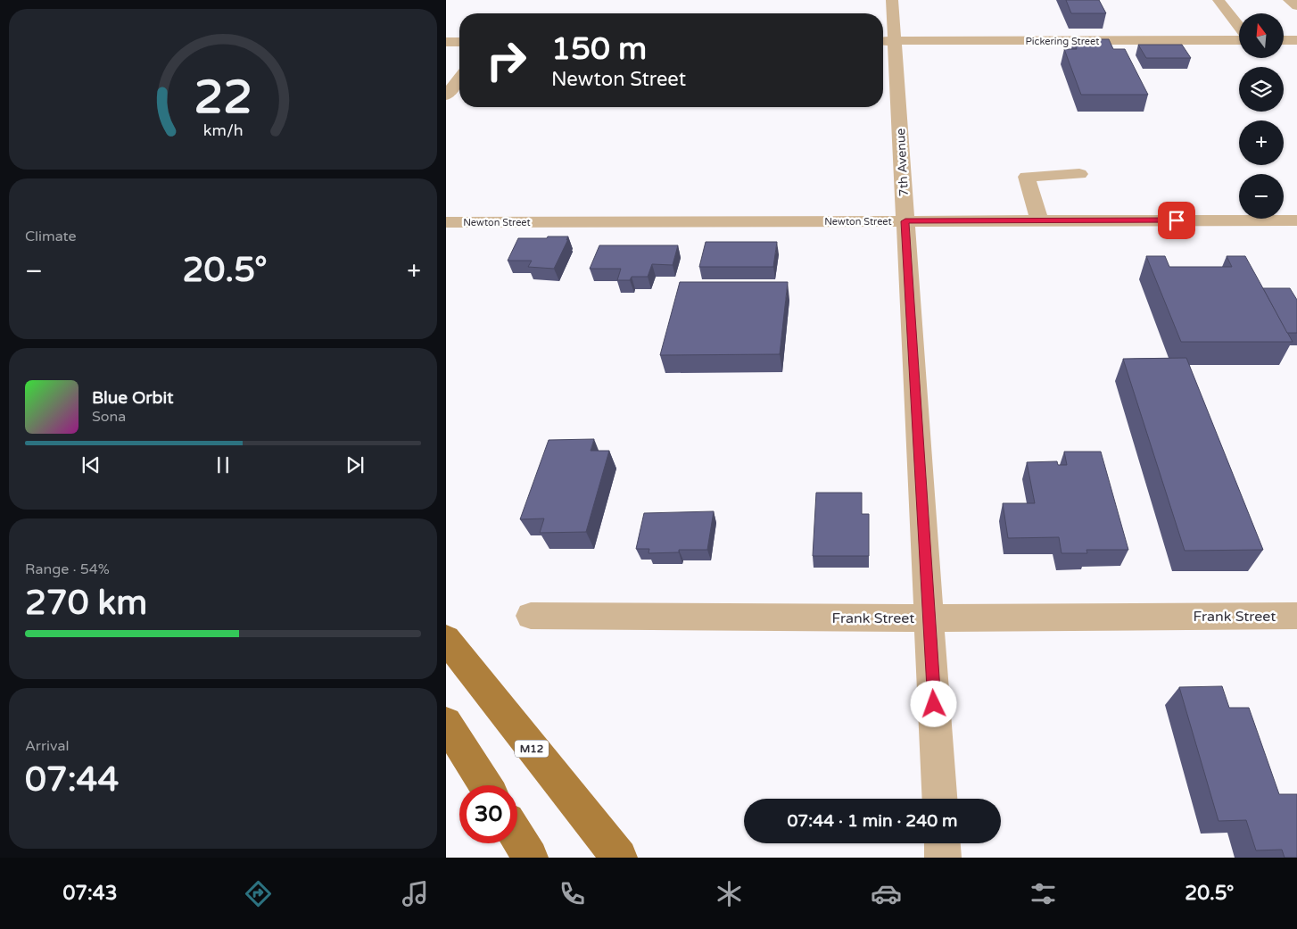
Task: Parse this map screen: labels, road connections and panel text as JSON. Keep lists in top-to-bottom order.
{
  "streets": {
    "main road": ["M12"],
    "street": [
      "Pickering Street",
      "7th Avenue",
      "Newton Street",
      "Frank Street"
    ]
  },
  "crossings": [
    ["Pickering Street", "7th Avenue"],
    ["7th Avenue", "Newton Street"],
    ["7th Avenue", "Frank Street"]
  ],
  "north": "top",
  "page": {
    "map_buttons": ["+", "−"],
    "turn": ["150 m", "Newton Street"],
    "tile": [
      "Climate",
      ["Range · 54%", "270 km"],
      ["Arrival", "07:44"]
    ],
    "heat": ["−", "20.5°", "+"],
    "song": ["Blue Orbit", "Sona"],
    "limit": "30",
    "trip": "07:44 · 1 min · 240 m",
    "tabs": ["07:43", "20.5°"],
    "gauge": ["22", "km/h"]
  }
}
